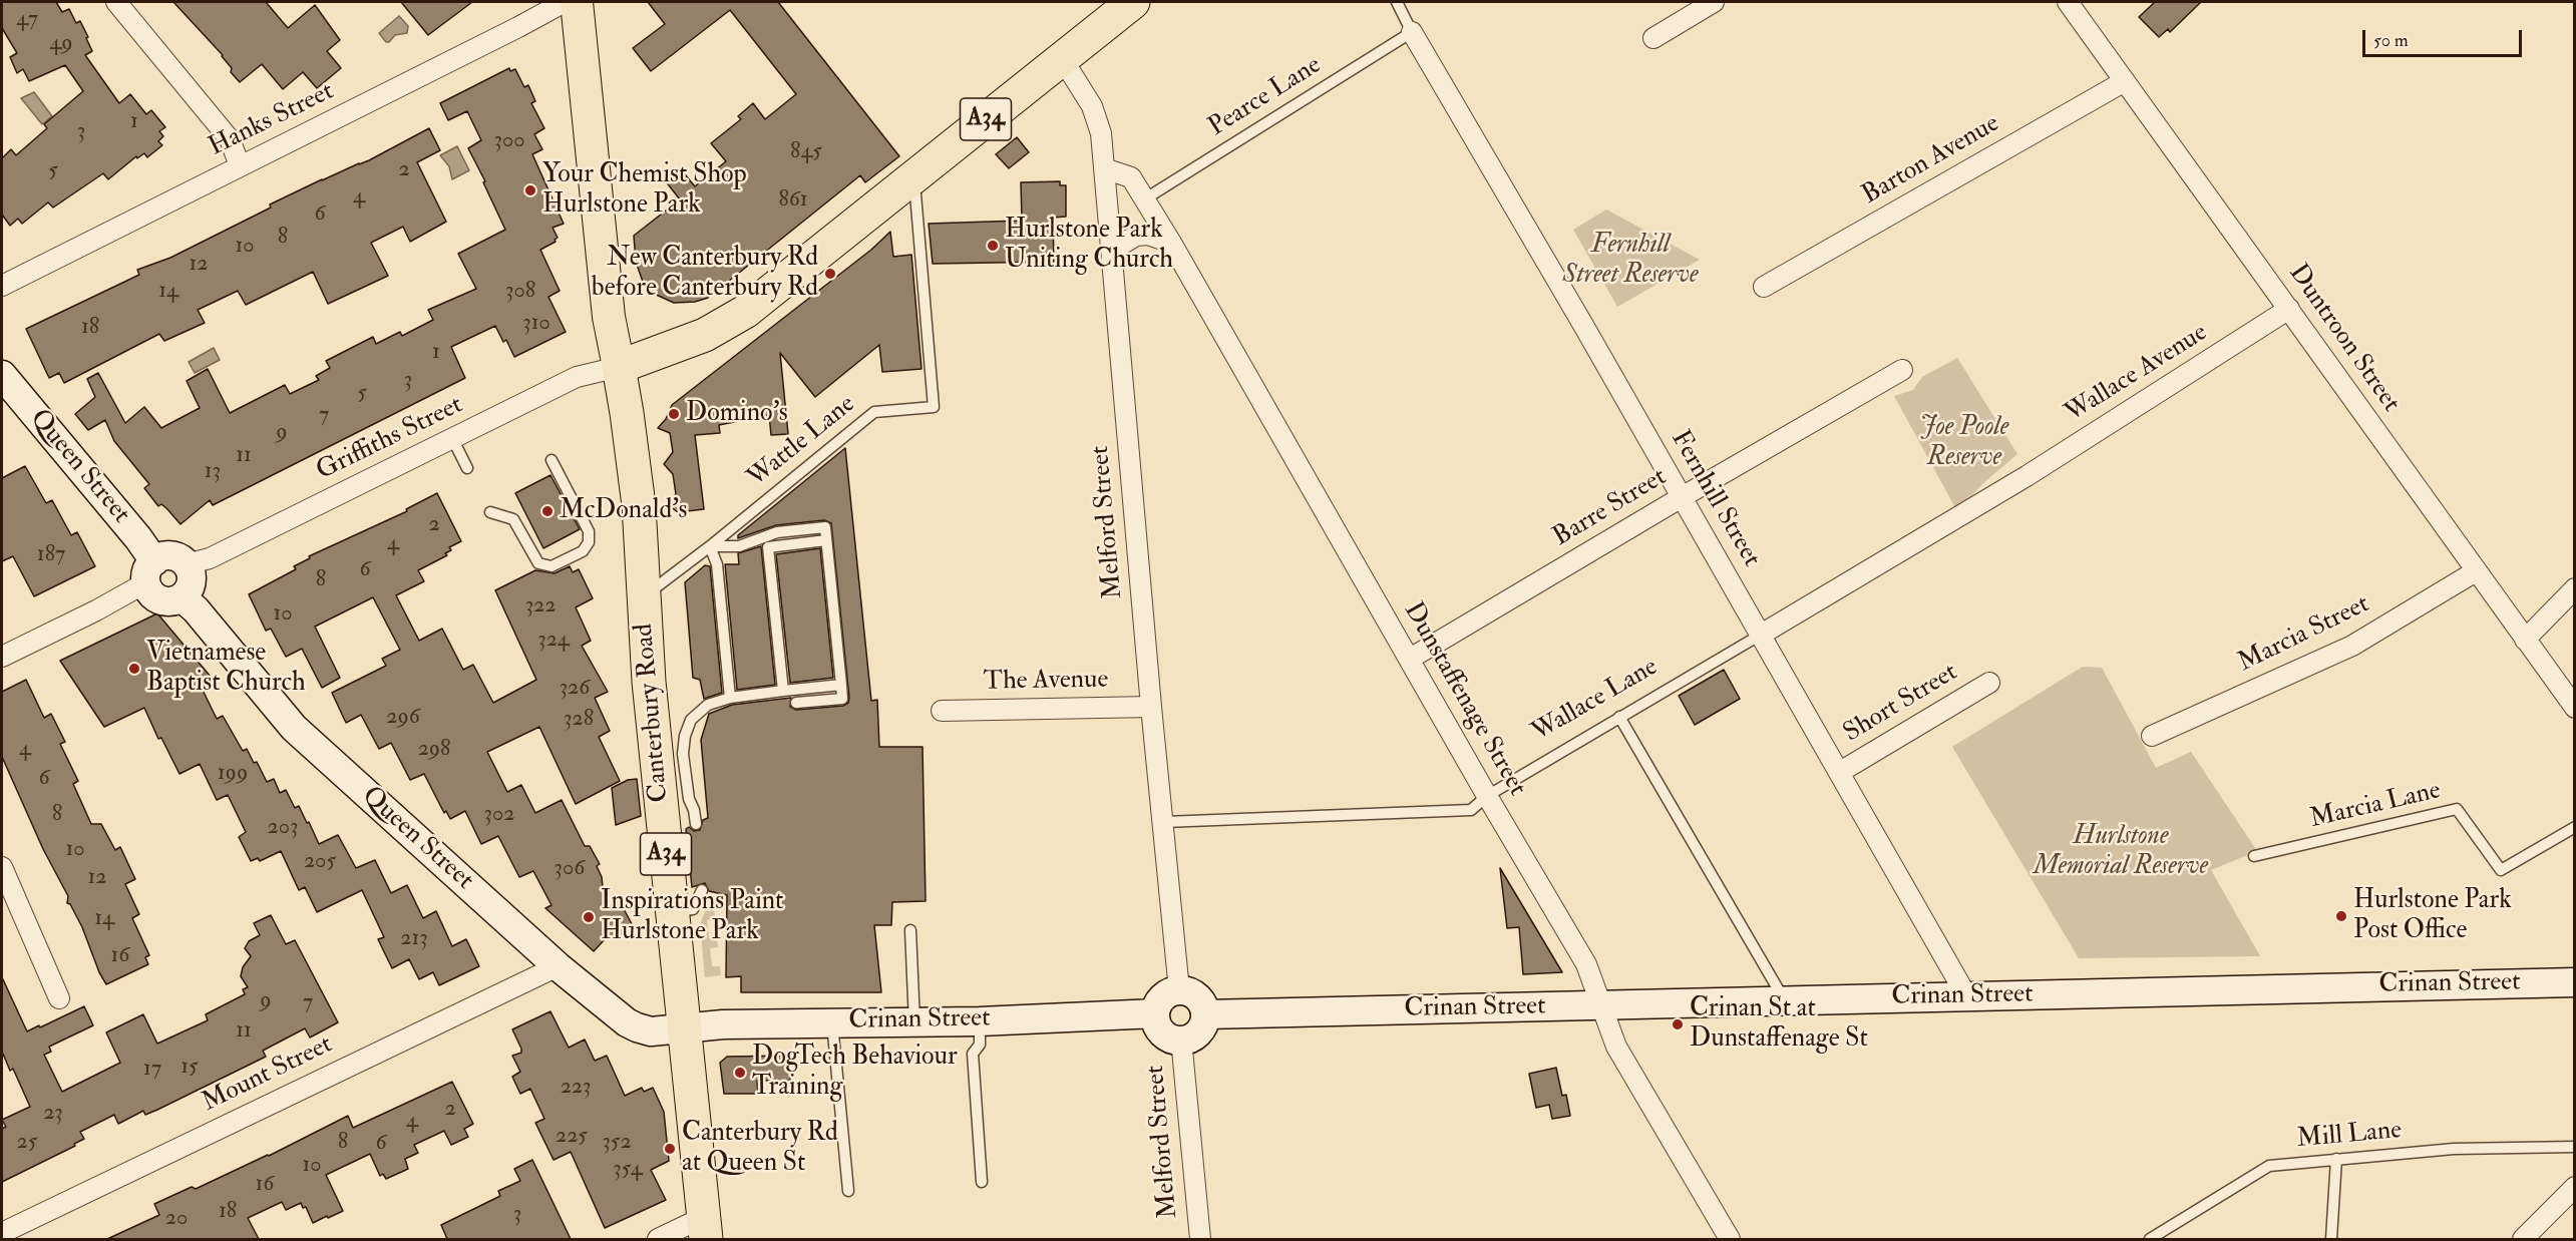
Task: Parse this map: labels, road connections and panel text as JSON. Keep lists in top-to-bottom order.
{
  "streets": {
    "highway": ["A34", "Canterbury Road"],
    "street": [
      "Hanks Street",
      "Barton Avenue",
      "Duntroon Street",
      "Wallace Avenue",
      "Griffiths Street",
      "Queen Street",
      "Fernhill Street",
      "Barre Street",
      "Melford Street",
      "Marcia Street",
      "The Avenue",
      "Dunstaffenage Street",
      "Wallace Lane",
      "Short Street",
      "Crinan Street",
      "Mount Street"
    ],
    "lane": [
      "Pearce Lane",
      "Wattle Lane",
      "Marcia Lane",
      "Mill Lane"
    ]
  },
  "crossings": [
    ["Pearce Lane", "Fernhill Street"],
    ["Pearce Lane", "Dunstaffenage Street"],
    ["A34", "Griffiths Street"],
    ["A34", "Wattle Lane"],
    ["A34", "Melford Street"],
    ["A34", "Canterbury Road"],
    ["Barton Avenue", "Duntroon Street"],
    ["Duntroon Street", "Wallace Avenue"],
    ["Duntroon Street", "Marcia Street"],
    ["Wallace Avenue", "Wallace Lane"],
    ["Griffiths Street", "Queen Street"],
    ["Griffiths Street", "Canterbury Road"],
    ["Wattle Lane", "Canterbury Road"],
    ["Queen Street", "Canterbury Road"],
    ["Queen Street", "Crinan Street"],
    ["Queen Street", "Mount Street"],
    ["Fernhill Street", "Barre Street"],
    ["Fernhill Street", "Wallace Lane"],
    ["Fernhill Street", "Short Street"],
    ["Fernhill Street", "Crinan Street"],
    ["Barre Street", "Dunstaffenage Street"],
    ["Melford Street", "The Avenue"],
    ["Melford Street", "Dunstaffenage Street"],
    ["Melford Street", "Wallace Lane"],
    ["Melford Street", "Crinan Street"],
    ["Dunstaffenage Street", "Wallace Lane"],
    ["Dunstaffenage Street", "Crinan Street"],
    ["Canterbury Road", "Crinan Street"]
  ],
  "parks": ["Fernhill Street Reserve", "Joe Poole Reserve", "Hurlstone Memorial Reserve"],
  "places": [
    "Your Chemist Shop Hurlstone Park",
    "Hurlstone Park Uniting Church",
    "New Canterbury Rd before Canterbury Rd",
    "Domino's",
    "McDonald's",
    "Vietnamese Baptist Church",
    "Hurlstone Park Post Office",
    "Inspirations Paint Hurlstone Park",
    "Crinan St at Dunstaffenage St",
    "DogTech Behaviour Training",
    "Canterbury Rd at Queen St"
  ],
  "house_numbers": [
    "47",
    "49",
    "1",
    "3",
    "300",
    "845",
    "2",
    "5",
    "4",
    "861",
    "6",
    "8",
    "10",
    "12",
    "14",
    "308",
    "310",
    "18",
    "1",
    "3",
    "5",
    "7",
    "9",
    "11",
    "13",
    "2",
    "4",
    "187",
    "6",
    "8",
    "322",
    "10",
    "324",
    "326",
    "296",
    "328",
    "4",
    "298",
    "199",
    "6",
    "8",
    "302",
    "203",
    "10",
    "205",
    "306",
    "12",
    "14",
    "213",
    "16",
    "9",
    "7",
    "11",
    "15",
    "17",
    "223",
    "2",
    "23",
    "4",
    "225",
    "25",
    "8",
    "352",
    "6",
    "10",
    "354",
    "16",
    "18",
    "3",
    "20"
  ],
  "scale_bar": "50 m"
}
